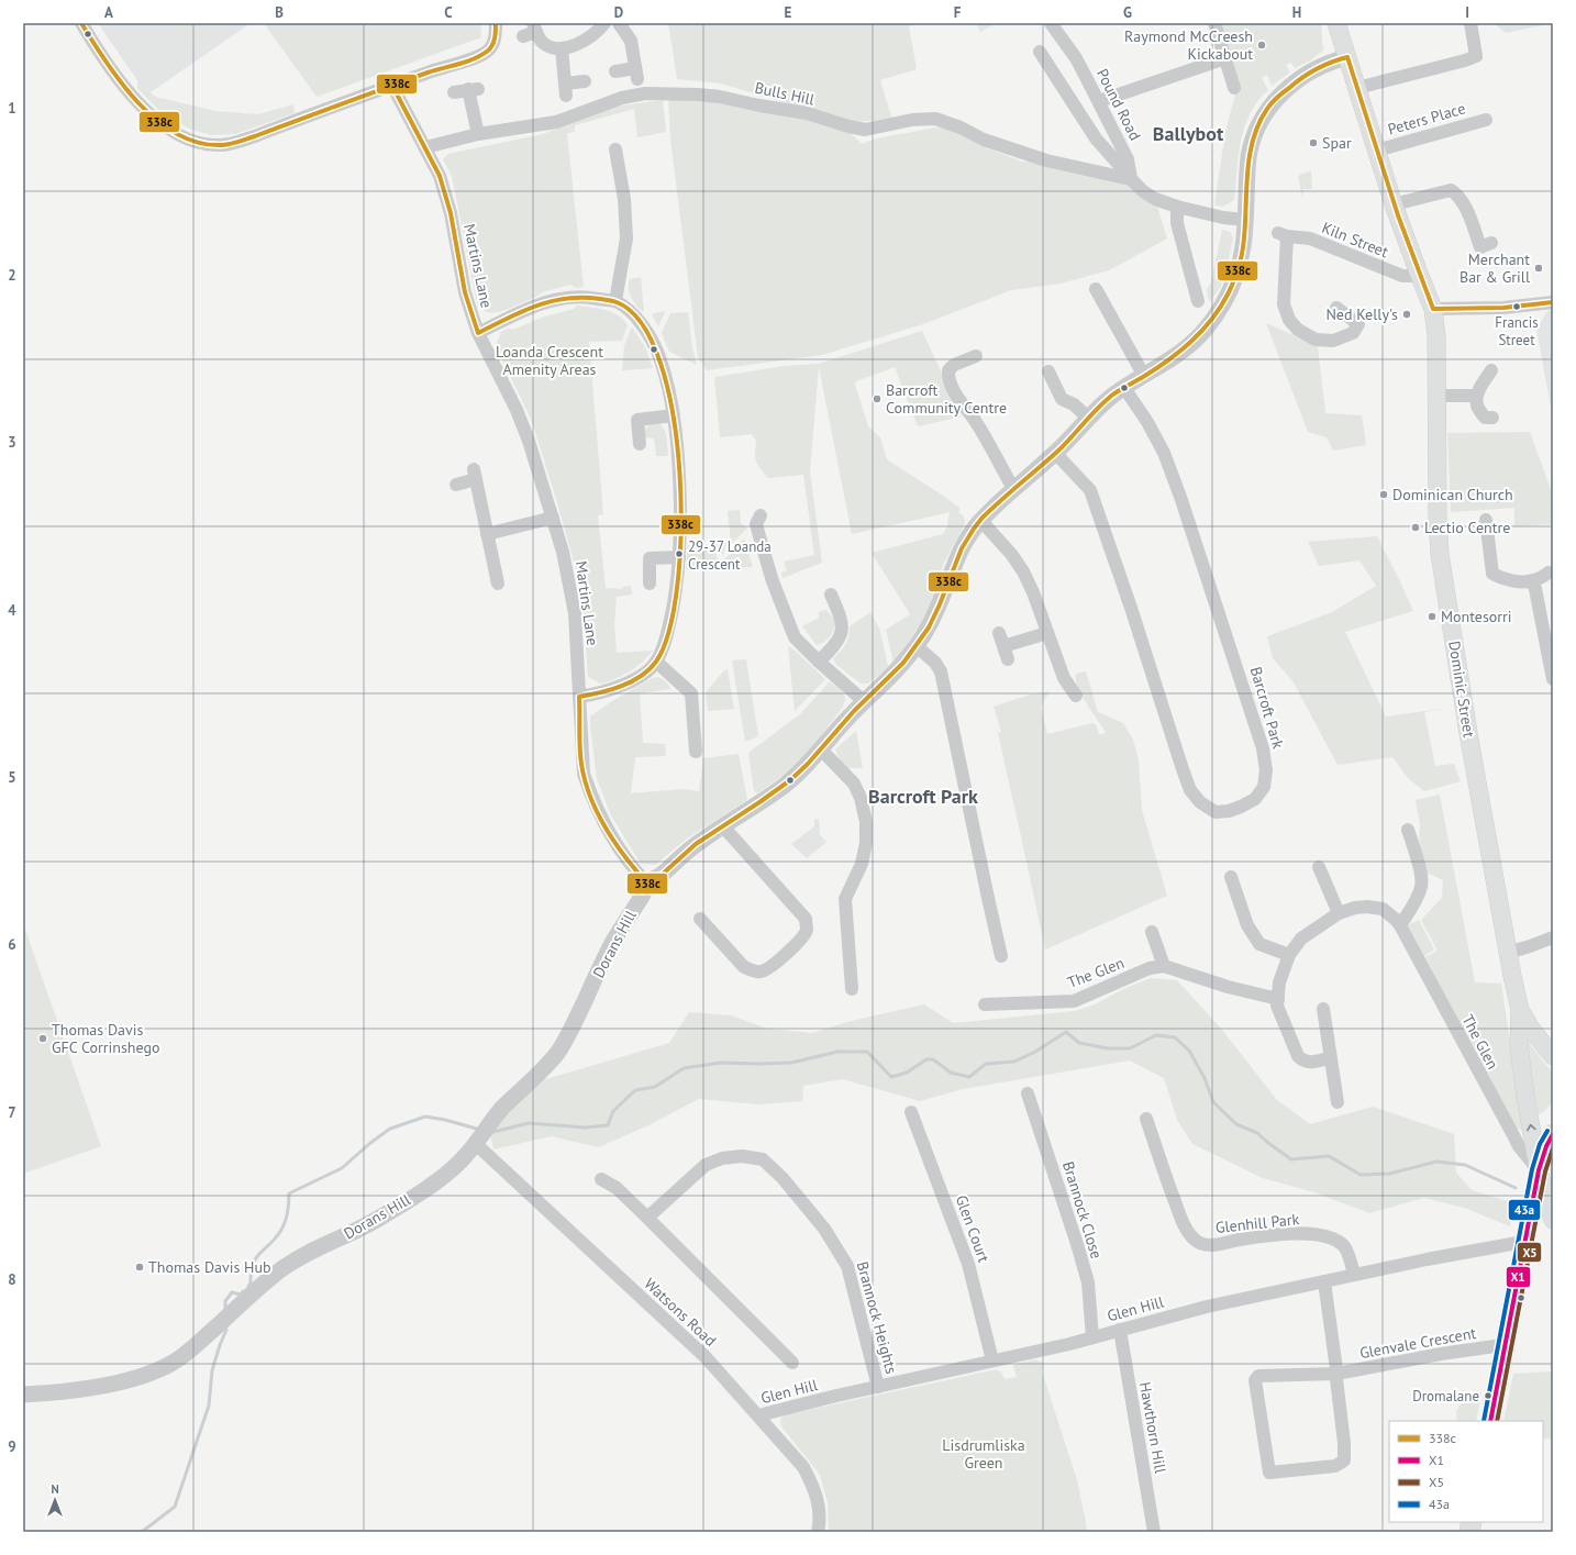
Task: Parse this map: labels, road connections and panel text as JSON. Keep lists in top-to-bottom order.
{
  "streets": {
    "main road": ["Dominic Street"],
    "street": [
      "Bulls Hill",
      "Pound Road",
      "Peters Place",
      "Kiln Street",
      "Martins Lane",
      "Barcroft Park",
      "Dorans Hill",
      "The Glen",
      "Brannock Close",
      "Glenhill Park",
      "Glen Court",
      "Glen Hill",
      "Watsons Road",
      "Brannock Heights",
      "Glenvale Crescent",
      "Hawthorn Hill"
    ]
  },
  "crossings": [
    ["Bulls Hill", "Pound Road"],
    ["Bulls Hill", "Martins Lane"],
    ["Peters Place", "Dominic Street"],
    ["Kiln Street", "Dominic Street"],
    ["Martins Lane", "Dorans Hill"],
    ["Dominic Street", "Dorans Hill"],
    ["Barcroft Park", "Dorans Hill"],
    ["Dorans Hill", "Watsons Road"],
    ["Brannock Close", "Glen Hill"],
    ["Glenhill Park", "Glen Hill"],
    ["Glen Court", "Glen Hill"],
    ["Glen Hill", "Watsons Road"],
    ["Glen Hill", "Brannock Heights"],
    ["Glen Hill", "Glenvale Crescent"],
    ["Glen Hill", "Hawthorn Hill"]
  ],
  "districts": ["Ballybot", "Barcroft Park"],
  "parks": ["Loanda Crescent Amenity Areas", "Lisdrumliska Green"],
  "places": [
    "Raymond McCreesh Kickabout",
    "Spar",
    "Merchant Bar & Grill",
    "Francis Street",
    "Ned Kelly's",
    "Barcroft Community Centre",
    "Dominican Church",
    "Lectio Centre",
    "29-37 Loanda Crescent",
    "Montesorri",
    "Thomas Davis GFC Corrinshego",
    "Thomas Davis Hub",
    "Dromalane"
  ],
  "lines": [
    "transit line 338c",
    "transit line 43a",
    "transit line X1",
    "transit line X5"
  ],
  "legend": [
    "338c",
    "X1",
    "X5",
    "43a"
  ],
  "north": "top",
  "grid": {
    "columns": [
      "A",
      "B",
      "C",
      "D",
      "E",
      "F",
      "G",
      "H",
      "I"
    ],
    "rows": [
      "1",
      "2",
      "3",
      "4",
      "5",
      "6",
      "7",
      "8",
      "9"
    ]
  }
}
